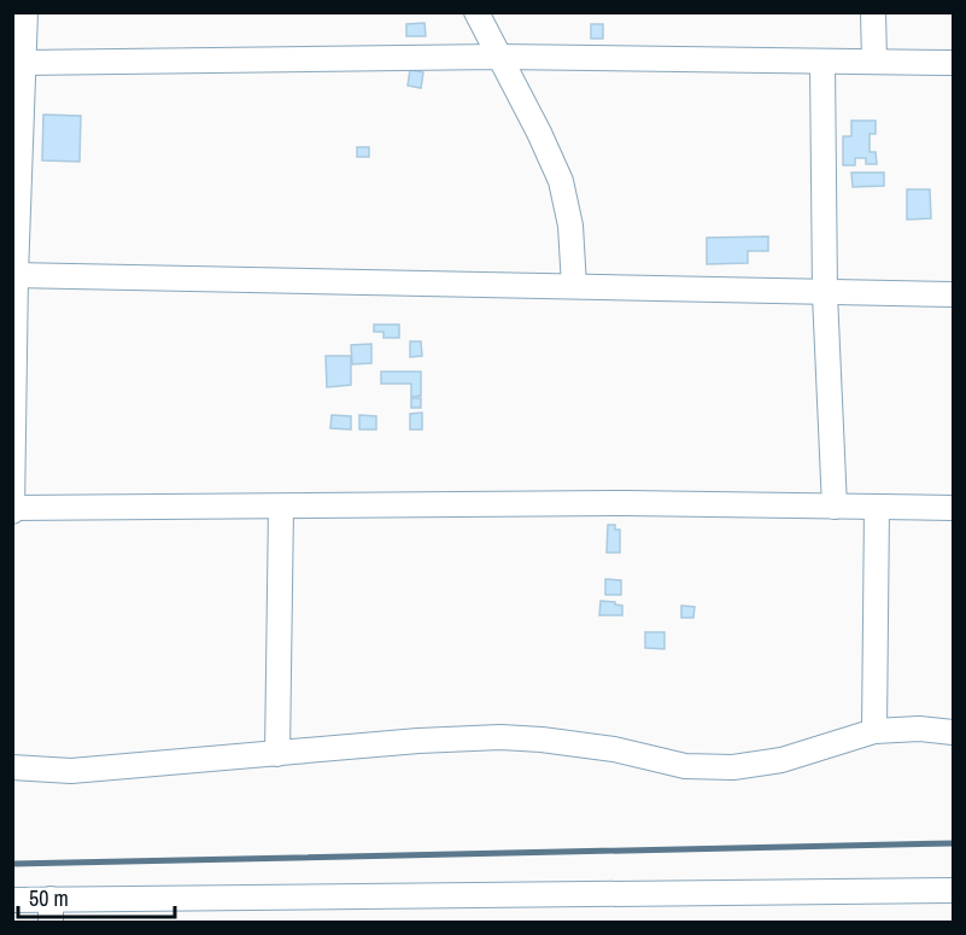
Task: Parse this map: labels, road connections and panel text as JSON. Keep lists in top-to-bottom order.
{
  "scale_bar": "50 m"
}
